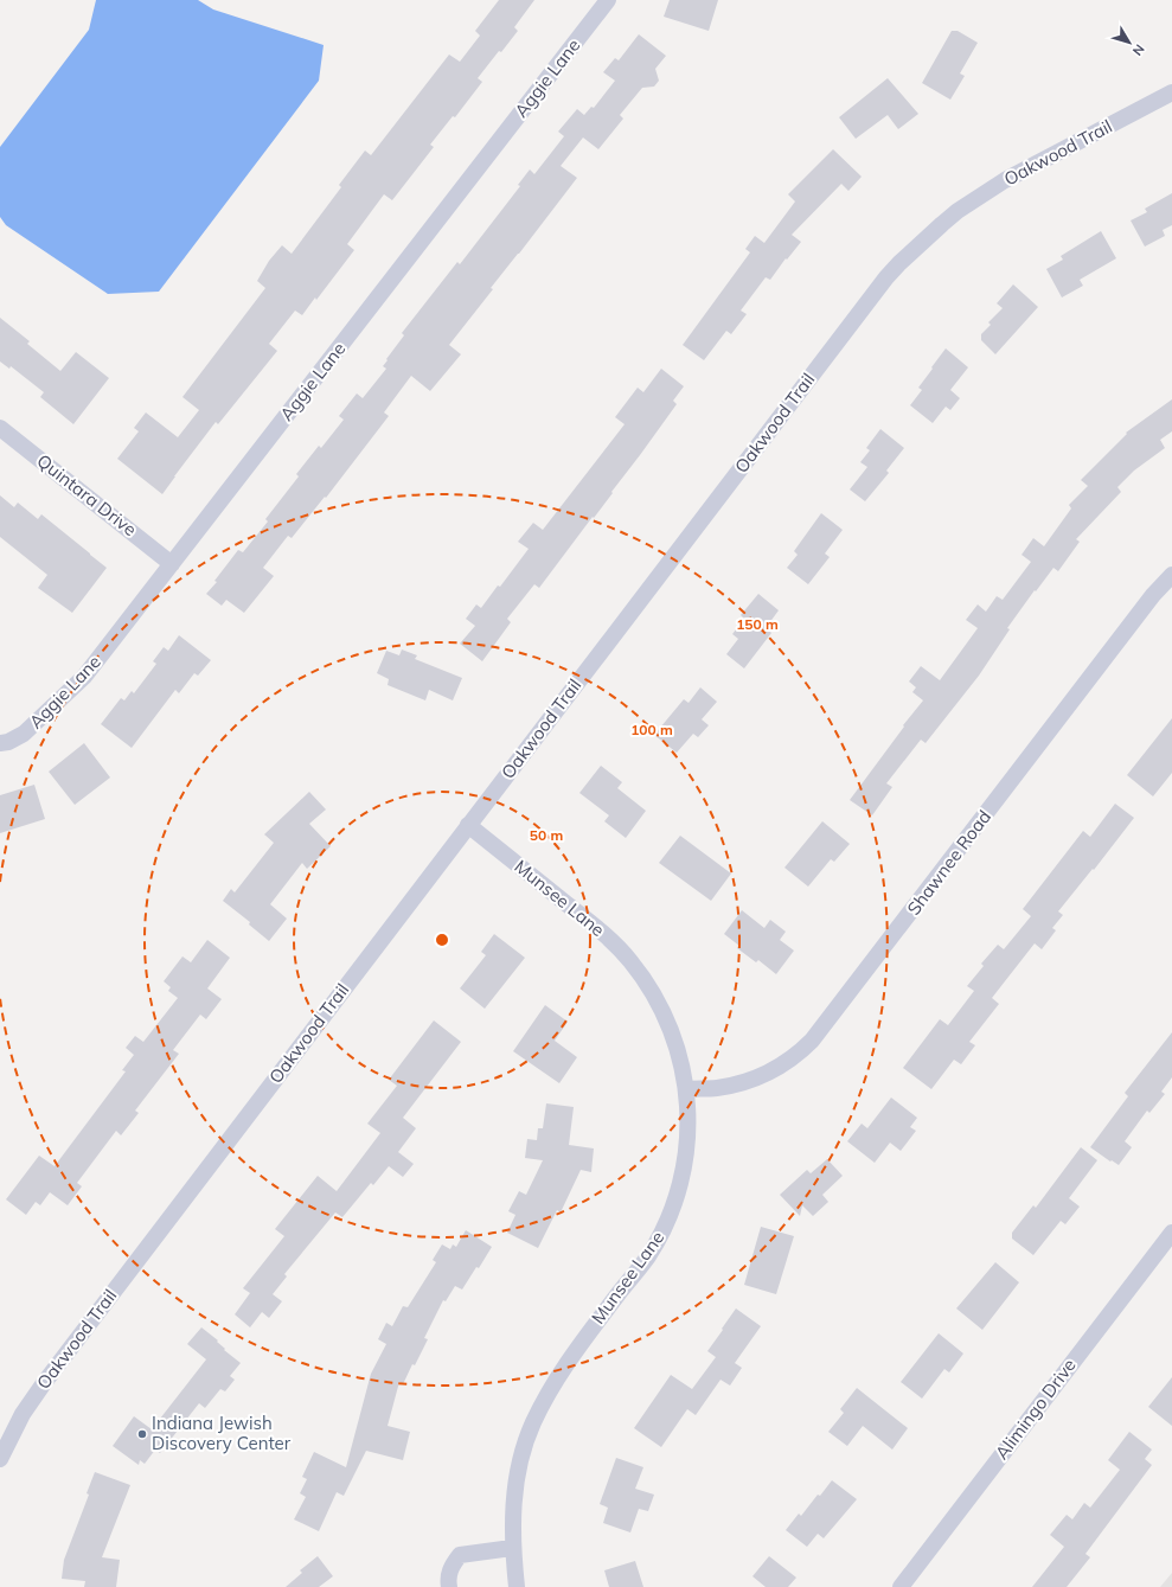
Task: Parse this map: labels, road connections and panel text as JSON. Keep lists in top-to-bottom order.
{
  "streets": {
    "street": [
      "Aggie Lane",
      "Oakwood Trail",
      "Quintara Drive",
      "Shawnee Road",
      "Munsee Lane",
      "Alimingo Drive"
    ]
  },
  "crossings": [
    ["Aggie Lane", "Quintara Drive"],
    ["Oakwood Trail", "Munsee Lane"],
    ["Shawnee Road", "Munsee Lane"]
  ],
  "places": ["Indiana Jewish Discovery Center"],
  "north": "bottom right",
  "rings": ["150 m", "100 m", "50 m"]
}
